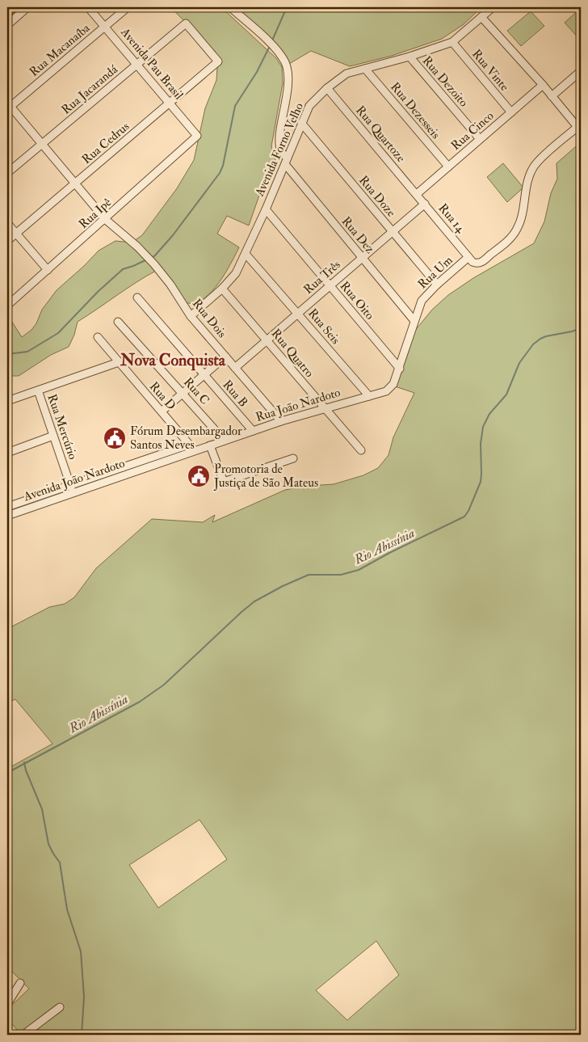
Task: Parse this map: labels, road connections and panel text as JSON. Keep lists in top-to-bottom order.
{
  "streets": {
    "street": [
      "Rua Macanaíba",
      "Avenida Pau Brasil",
      "Rua Vinte",
      "Rua Dezoito",
      "Rua Jacarandá",
      "Rua Dezesseis",
      "Rua Cinco",
      "Rua Quartoze",
      "Rua Cedrus",
      "Avenida Forno Velho",
      "Rua Doze",
      "Rua Ipê",
      "Rua 14",
      "Rua Dez",
      "Rua Um",
      "Rua Três",
      "Rua Oito",
      "Rua Dois",
      "Rua Seis",
      "Rua Quatro",
      "Rua C",
      "Rua B",
      "Rua D",
      "Rua João Nardoto",
      "Rua Mercúrio",
      "Avenida João Nardoto"
    ]
  },
  "crossings": [
    ["Rua Macanaíba", "Avenida Pau Brasil"],
    ["Avenida Pau Brasil", "Rua Jacarandá"],
    ["Avenida Pau Brasil", "Rua Cedrus"],
    ["Avenida Pau Brasil", "Rua Ipê"],
    ["Rua Vinte", "Rua Cinco"],
    ["Rua Vinte", "Avenida Forno Velho"],
    ["Rua Dezoito", "Rua Cinco"],
    ["Rua Dezoito", "Avenida Forno Velho"],
    ["Rua Jacarandá", "Rua Cedrus"],
    ["Rua Dezesseis", "Rua Cinco"],
    ["Rua Dezesseis", "Avenida Forno Velho"],
    ["Rua Cinco", "Rua Quartoze"],
    ["Rua Cinco", "Rua 14"],
    ["Rua Quartoze", "Avenida Forno Velho"],
    ["Rua Quartoze", "Rua 14"],
    ["Avenida Forno Velho", "Rua Doze"],
    ["Avenida Forno Velho", "Rua Dez"],
    ["Avenida Forno Velho", "Rua Oito"],
    ["Avenida Forno Velho", "Rua Dois"],
    ["Avenida Forno Velho", "Rua Seis"],
    ["Avenida Forno Velho", "Rua Quatro"],
    ["Rua Doze", "Rua Um"],
    ["Rua Doze", "Rua Três"],
    ["Rua Ipê", "Rua Dois"],
    ["Rua 14", "Rua Um"],
    ["Rua 14", "Rua Três"],
    ["Rua Dez", "Rua Um"],
    ["Rua Dez", "Rua Três"],
    ["Rua Um", "Rua Oito"],
    ["Rua Um", "Rua João Nardoto"],
    ["Rua Três", "Rua Oito"],
    ["Rua Três", "Rua Dois"],
    ["Rua Três", "Rua Seis"],
    ["Rua Três", "Rua Quatro"],
    ["Rua Dois", "Rua João Nardoto"],
    ["Rua Seis", "Rua João Nardoto"],
    ["Rua Quatro", "Rua João Nardoto"],
    ["Rua C", "Rua João Nardoto"],
    ["Rua B", "Rua João Nardoto"],
    ["Rua D", "Rua João Nardoto"],
    ["Rua D", "Avenida João Nardoto"],
    ["Rua João Nardoto", "Avenida João Nardoto"],
    ["Rua Mercúrio", "Avenida João Nardoto"]
  ],
  "districts": ["Nova Conquista"],
  "water": ["Rio Abissínia"],
  "places": {
    "public building": ["Fórum Desembargador Santos Neves", "Promotoria de Justiça de São Mateus"]
  }
}
